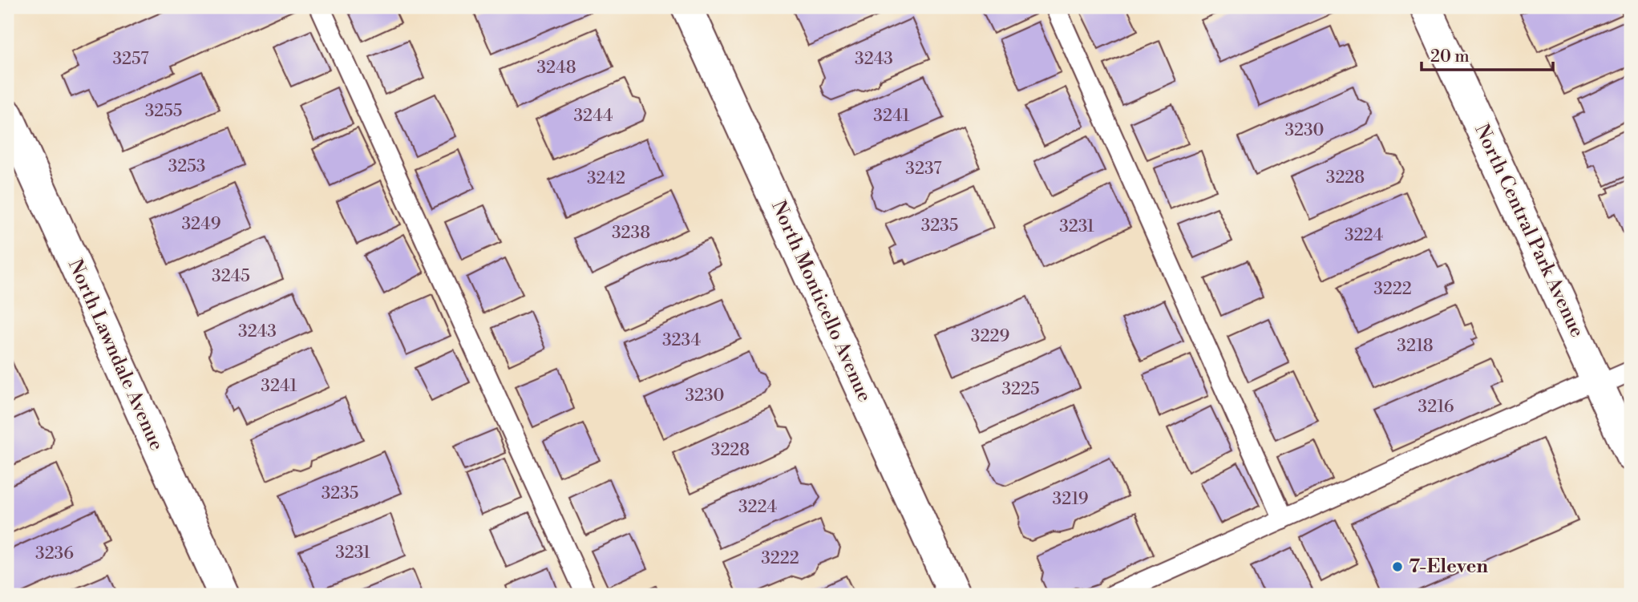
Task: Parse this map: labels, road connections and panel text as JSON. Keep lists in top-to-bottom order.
{
  "streets": {
    "street": ["North Central Park Avenue", "North Monticello Avenue", "North Lawndale Avenue"]
  },
  "places": ["7-Eleven"],
  "house_numbers": [
    "3257",
    "3243",
    "3248",
    "3255",
    "3244",
    "3241",
    "3230",
    "3253",
    "3237",
    "3228",
    "3242",
    "3249",
    "3235",
    "3231",
    "3238",
    "3224",
    "3245",
    "3222",
    "3243",
    "3229",
    "3234",
    "3218",
    "3241",
    "3225",
    "3230",
    "3216",
    "3228",
    "3235",
    "3219",
    "3224",
    "3231",
    "3236",
    "3222"
  ],
  "scale_bar": "20 m"
}
